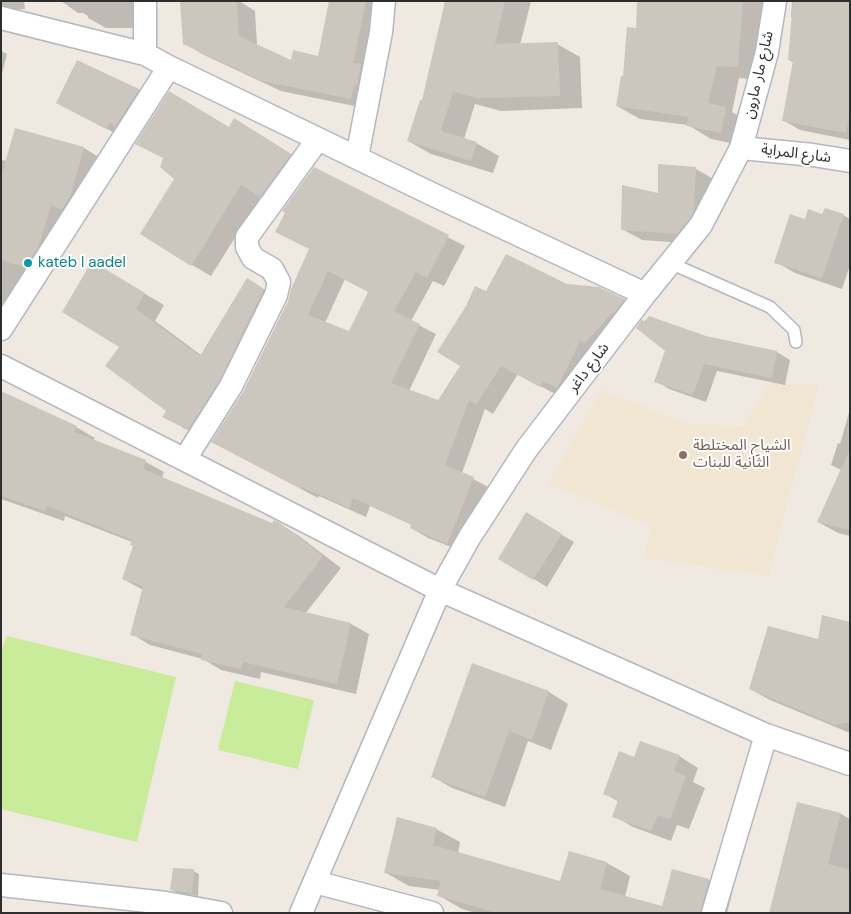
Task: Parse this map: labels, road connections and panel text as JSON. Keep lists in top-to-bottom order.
{
  "streets": {
    "street": ["شارع مار مارون", "شارع المراية", "شارع داغر"]
  },
  "crossings": [
    ["شارع مار مارون", "شارع المراية"],
    ["شارع مار مارون", "شارع داغر"],
    ["شارع المراية", "شارع داغر"]
  ],
  "places": ["kateb l aadel", "الشياح المختلطة الثانية للبنات"]
}
